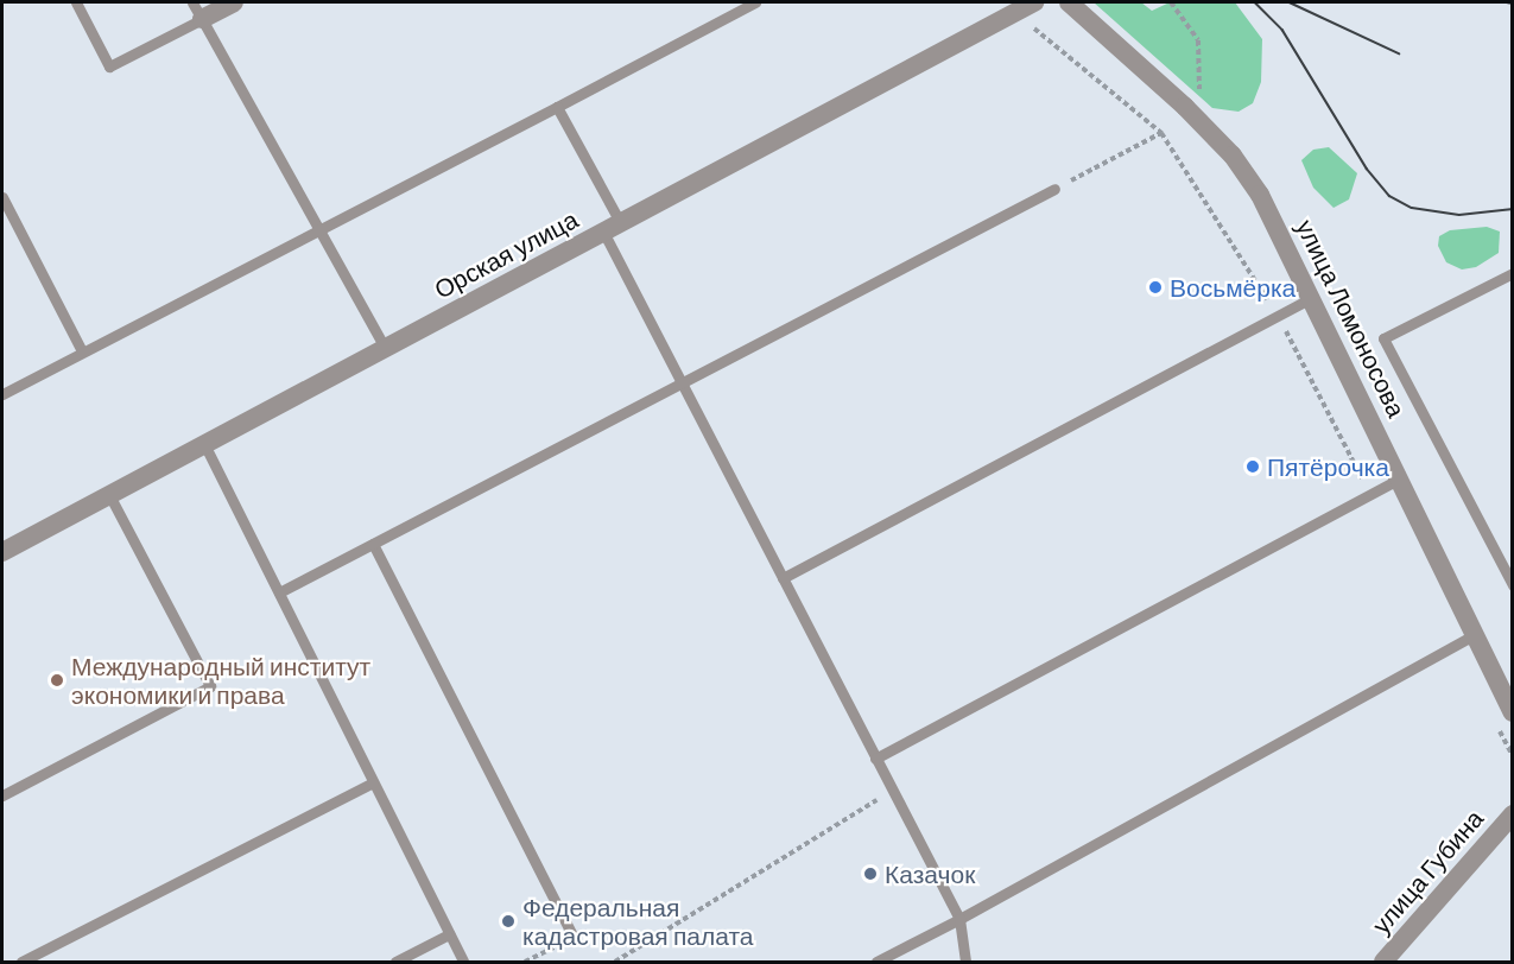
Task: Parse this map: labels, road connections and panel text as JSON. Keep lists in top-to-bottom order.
{
  "streets": {
    "street": ["Орская улица", "улица Ломоносова", "улица Губина"]
  },
  "places": [
    "Восьмёрка",
    "Пятёрочка",
    "Международный институт экономики и права",
    "Казачок",
    "Федеральная кадастровая палата"
  ]
}
